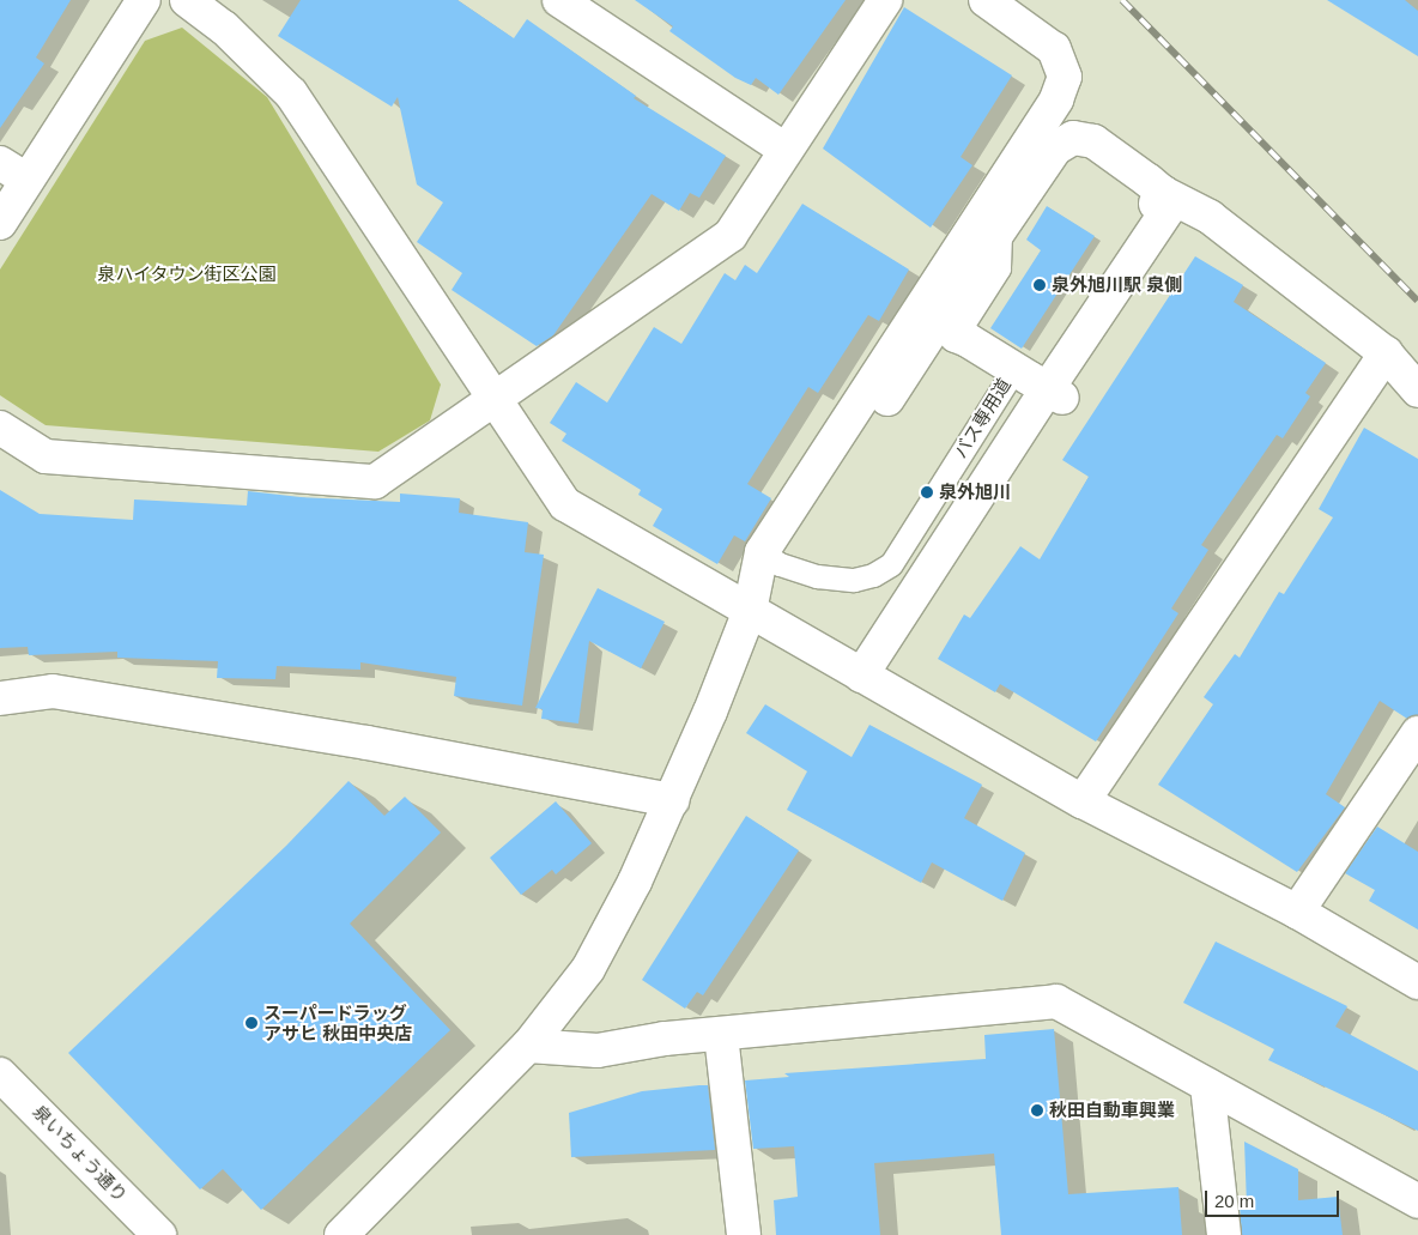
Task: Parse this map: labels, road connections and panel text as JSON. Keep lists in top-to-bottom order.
{
  "streets": {
    "street": ["泉いちょう通り"],
    "lane": ["バス専用道"]
  },
  "parks": ["泉ハイタウン街区公園"],
  "places": [
    "泉外旭川駅 泉側",
    "泉外旭川",
    "スーパードラッグ アサヒ 秋田中央店",
    "秋田自動車興業"
  ],
  "scale_bar": "20 m"
}
